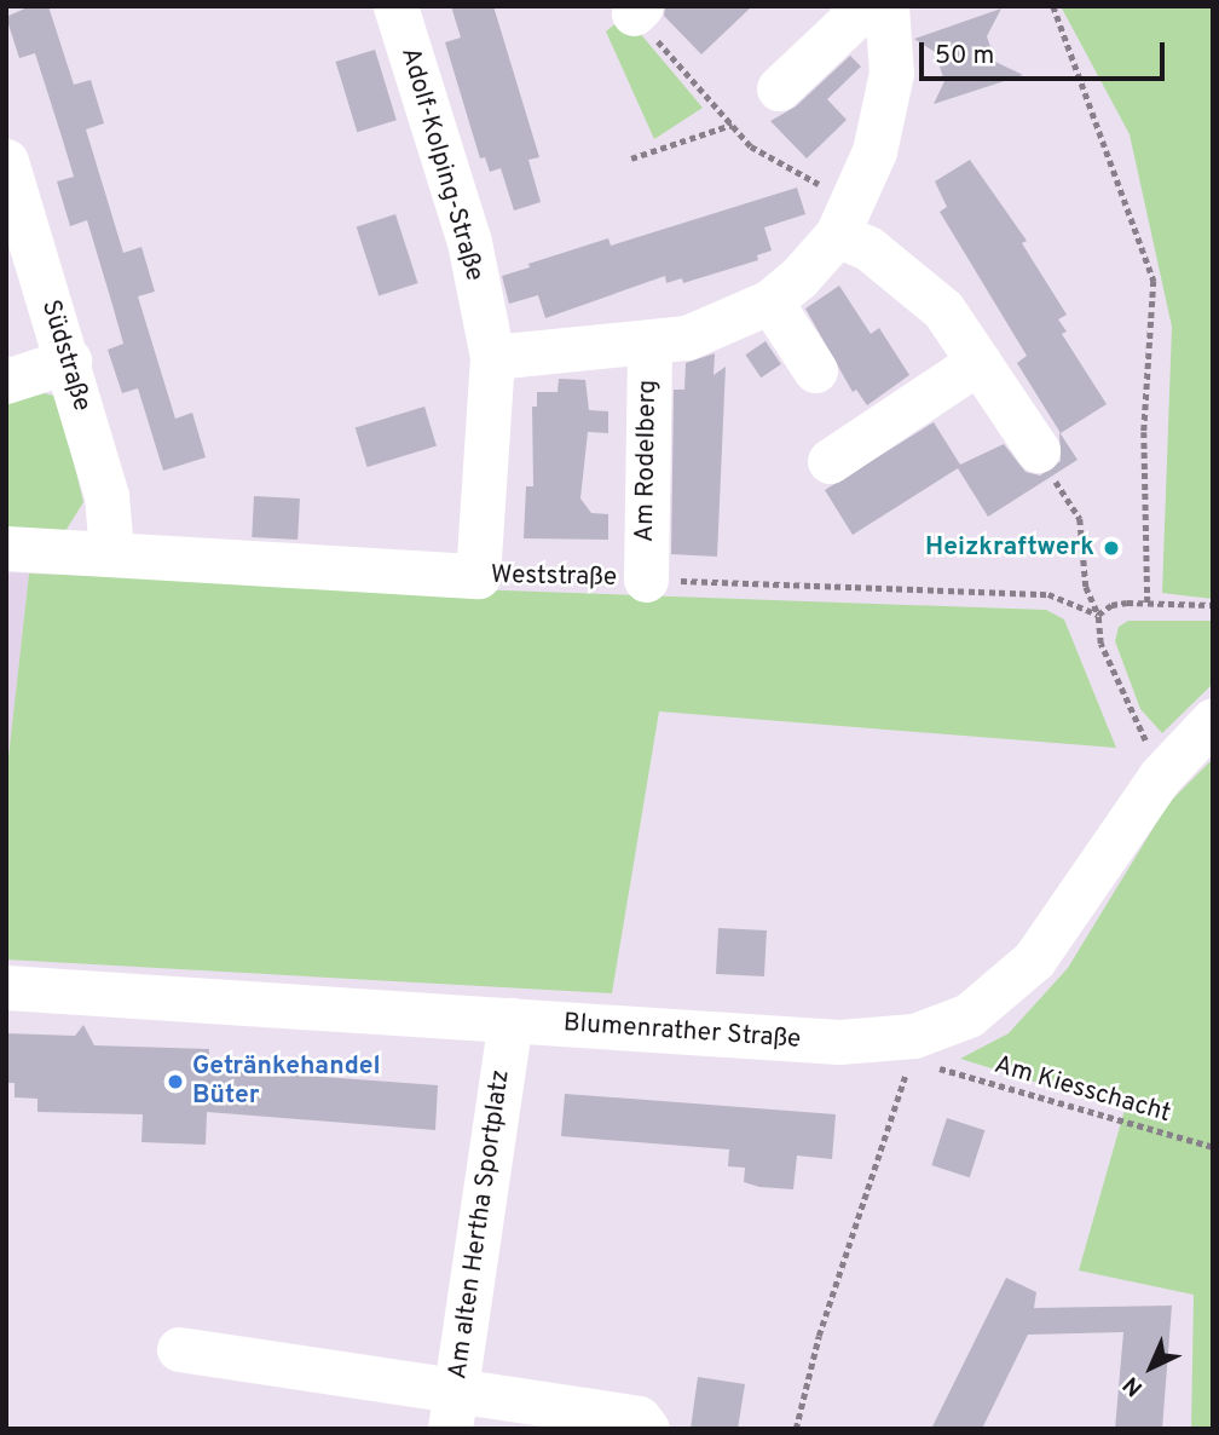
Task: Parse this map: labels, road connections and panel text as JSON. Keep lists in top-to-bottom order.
{
  "streets": {
    "street": [
      "Adolf-Kolping-Straße",
      "Südstraße",
      "Am Rodelberg",
      "Weststraße",
      "Blumenrather Straße",
      "Am alten Hertha Sportplatz"
    ],
    "path": ["Am Kiesschacht"]
  },
  "crossings": [
    ["Adolf-Kolping-Straße", "Am Rodelberg"],
    ["Adolf-Kolping-Straße", "Weststraße"],
    ["Südstraße", "Weststraße"],
    ["Am Rodelberg", "Weststraße"],
    ["Blumenrather Straße", "Am alten Hertha Sportplatz"]
  ],
  "places": ["Heizkraftwerk", "Getränkehandel Büter"],
  "scale_bar": "50 m",
  "north": "bottom left"
}
